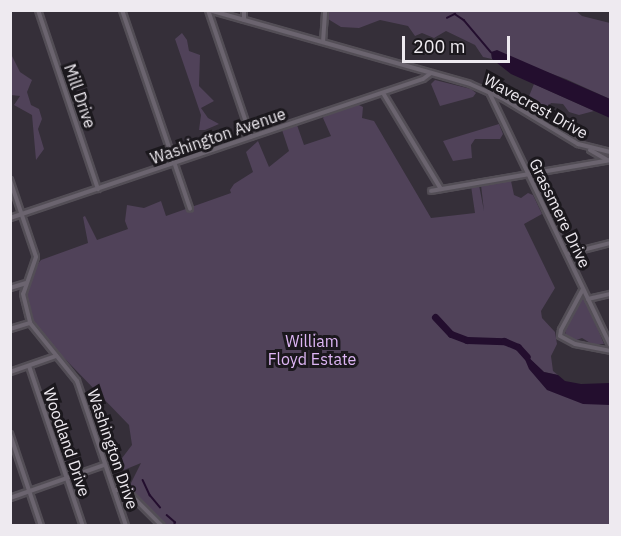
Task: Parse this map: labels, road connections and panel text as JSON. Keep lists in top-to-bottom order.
{
  "streets": {
    "street": [
      "Mill Drive",
      "Wavecrest Drive",
      "Washington Avenue",
      "Grassmere Drive",
      "Woodland Drive",
      "Washington Drive"
    ]
  },
  "crossings": [
    ["Mill Drive", "Washington Avenue"],
    ["Wavecrest Drive", "Washington Avenue"],
    ["Wavecrest Drive", "Grassmere Drive"]
  ],
  "parks": ["William Floyd Estate"],
  "scale_bar": "200 m"
}
